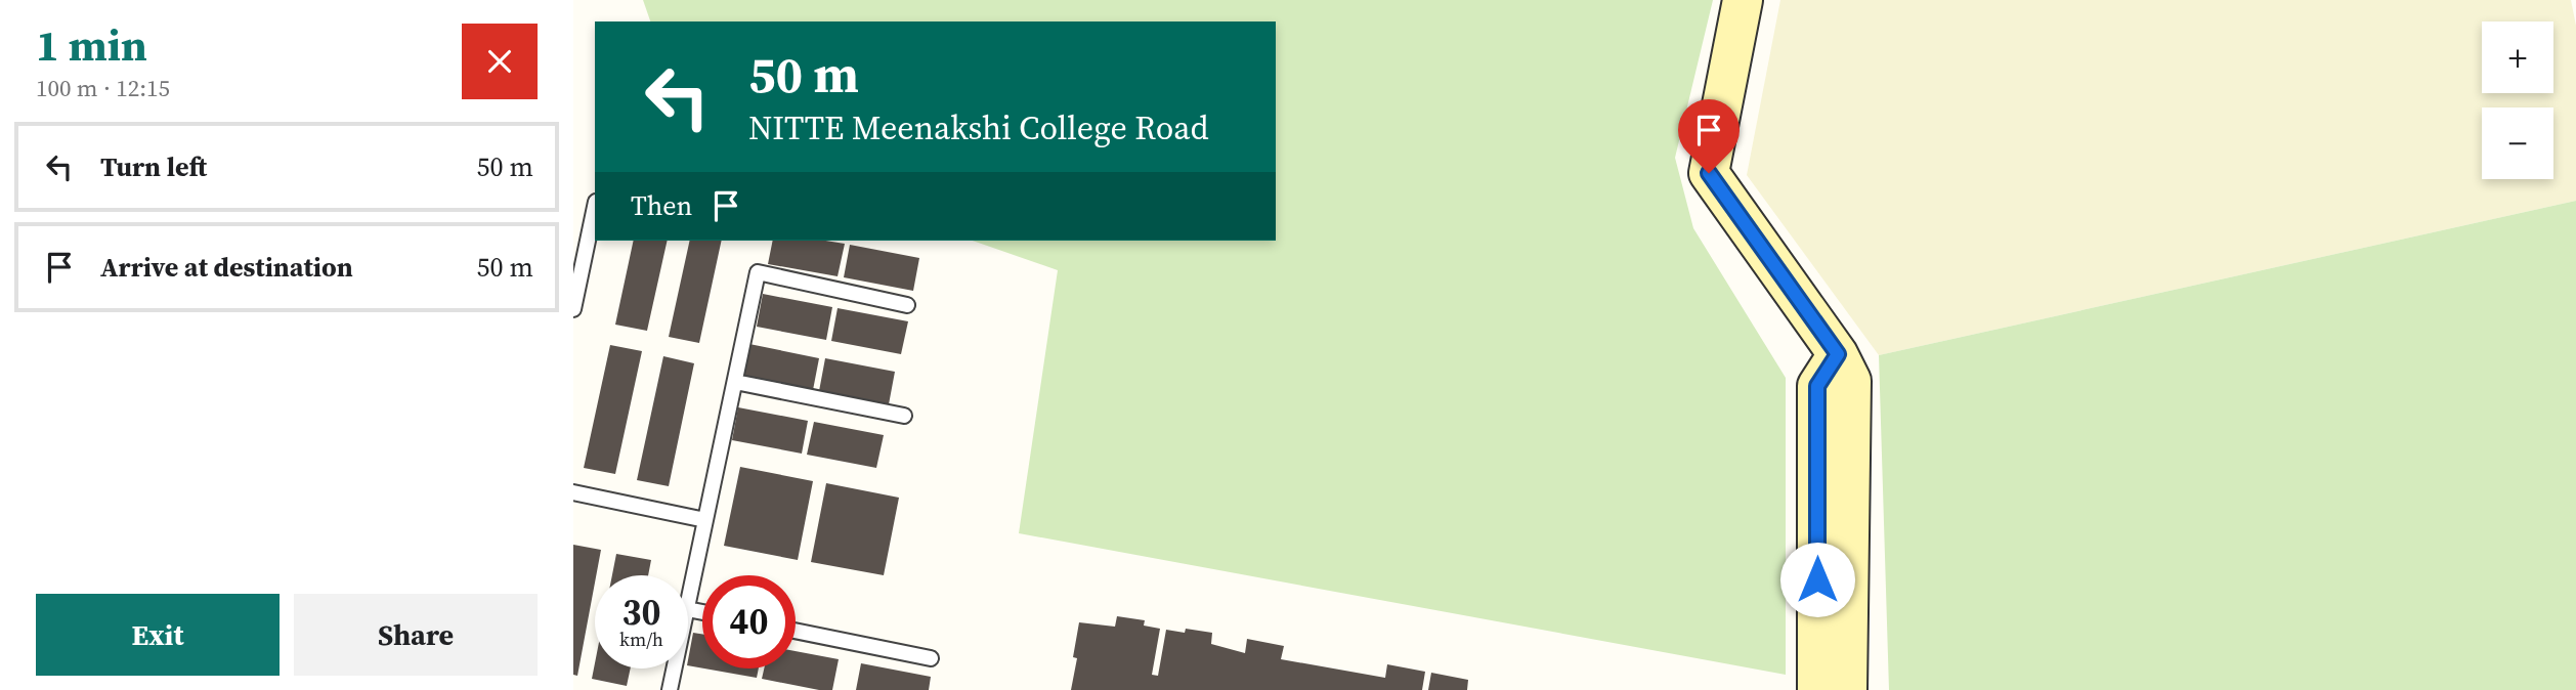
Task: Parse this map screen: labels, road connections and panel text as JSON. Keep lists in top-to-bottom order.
{
  "page": {
    "heading": ["1 min", "100 m · 12:15"],
    "map_buttons": ["+", "−"],
    "turn": ["50 m", "NITTE Meenakshi College Road"],
    "list": [
      {
        "name": "Turn left",
        "value": "50 m"
      },
      {
        "name": "Arrive at destination",
        "value": "50 m"
      }
    ],
    "then": "Then",
    "speed": "30 km/h",
    "limit": "40",
    "buttons": ["Exit", "Share"]
  }
}
